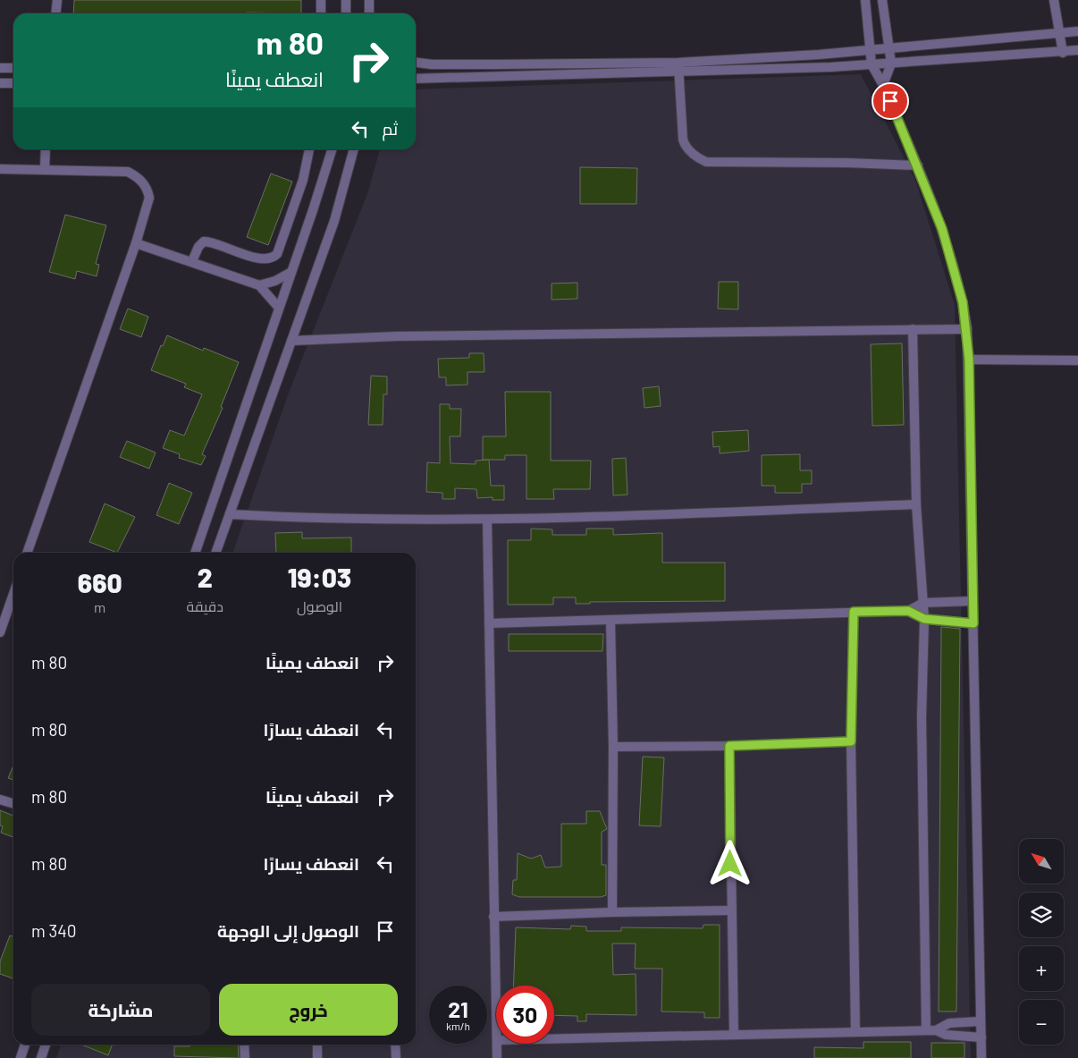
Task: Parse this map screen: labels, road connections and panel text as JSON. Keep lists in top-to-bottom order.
{
  "north": "top left",
  "page": {
    "turn": ["80 m", "انعطف يمينًا"],
    "then": "ثم",
    "eta": [
      "19:03",
      "الوصول",
      "2",
      "دقيقة",
      "660",
      "m"
    ],
    "list": [
      {
        "name": "انعطف يمينًا",
        "value": "80 m"
      },
      {
        "name": "انعطف يسارًا",
        "value": "80 m"
      },
      {
        "name": "انعطف يمينًا",
        "value": "80 m"
      },
      {
        "name": "انعطف يسارًا",
        "value": "80 m"
      },
      {
        "name": "الوصول إلى الوجهة",
        "value": "340 m"
      }
    ],
    "map_buttons": ["+", "−"],
    "buttons": ["خروج", "مشاركة"],
    "speed": "21 km/h",
    "limit": "30"
  }
}
